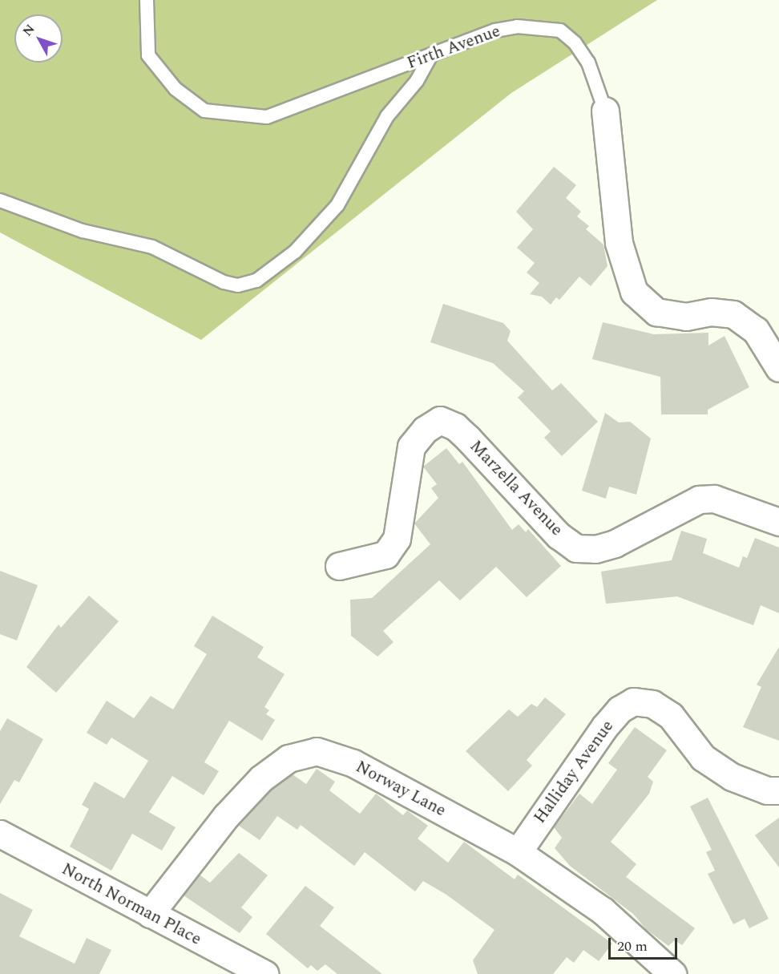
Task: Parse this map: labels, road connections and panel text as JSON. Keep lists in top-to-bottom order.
{
  "streets": {
    "street": [
      "Firth Avenue",
      "Marzella Avenue",
      "Halliday Avenue",
      "Norway Lane",
      "North Norman Place"
    ]
  },
  "crossings": [
    ["Halliday Avenue", "Norway Lane"],
    ["Norway Lane", "North Norman Place"]
  ],
  "scale_bar": "20 m",
  "north": "top left"
}
